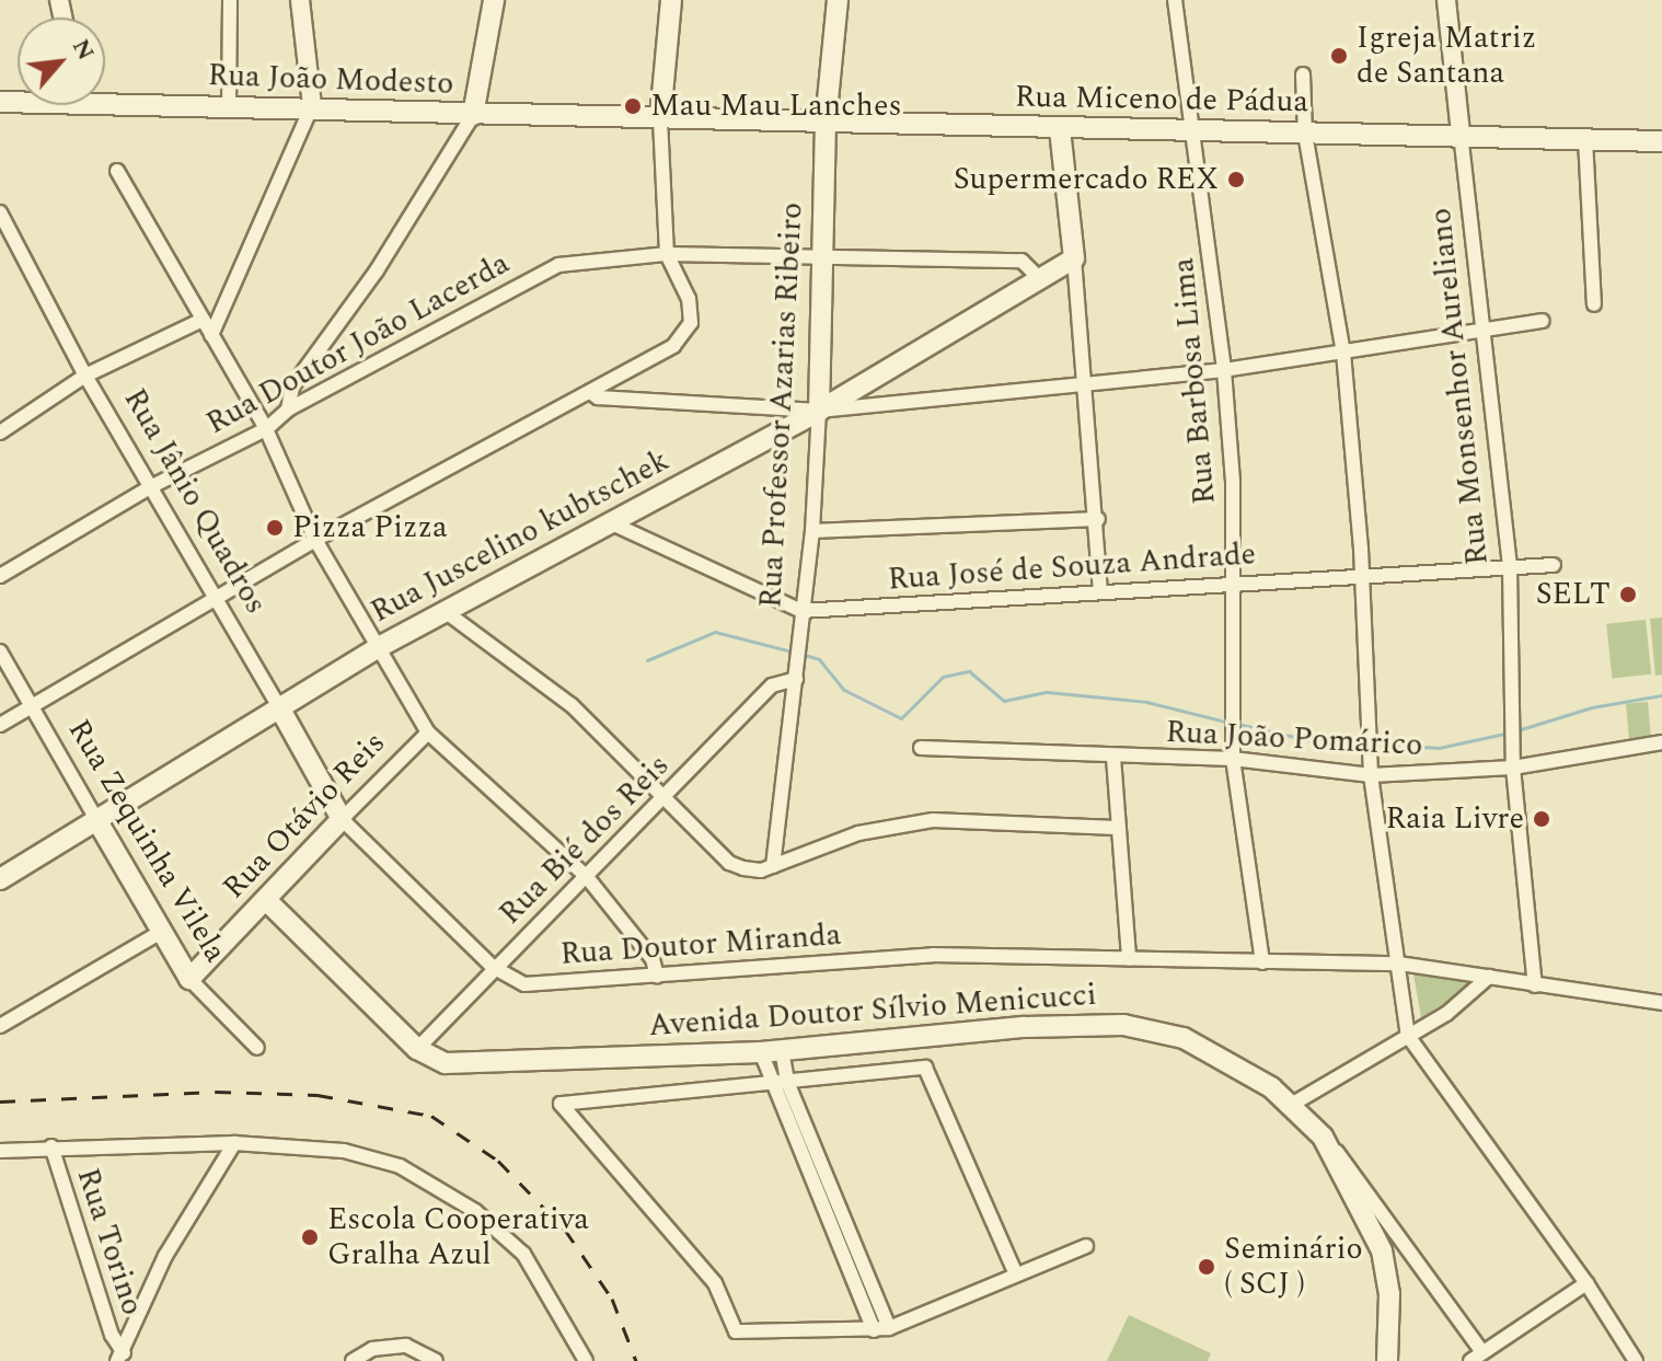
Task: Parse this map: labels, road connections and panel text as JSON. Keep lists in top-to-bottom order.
{
  "streets": {
    "main road": [
      "Rua João Modesto",
      "Rua Miceno de Pádua",
      "Rua Professor Azarias Ribeiro",
      "Rua Jânio Quadros",
      "Rua Juscelino kubtschek",
      "Rua Otávio Reis",
      "Rua Zequinha Vilela",
      "Avenida Doutor Sílvio Menicucci"
    ],
    "street": [
      "Rua Doutor João Lacerda",
      "Rua Barbosa Lima",
      "Rua Monsenhor Aureliano",
      "Rua José de Souza Andrade",
      "Rua João Pomárico",
      "Rua Bié dos Reis",
      "Rua Doutor Miranda",
      "Rua Torino"
    ]
  },
  "crossings": [
    ["Rua João Modesto", "Rua Miceno de Pádua"],
    ["Rua Miceno de Pádua", "Rua Barbosa Lima"],
    ["Rua Miceno de Pádua", "Rua Monsenhor Aureliano"],
    ["Rua Miceno de Pádua", "Rua Professor Azarias Ribeiro"],
    ["Rua Doutor João Lacerda", "Rua Professor Azarias Ribeiro"],
    ["Rua Doutor João Lacerda", "Rua Jânio Quadros"],
    ["Rua Doutor João Lacerda", "Rua Juscelino kubtschek"],
    ["Rua Barbosa Lima", "Rua José de Souza Andrade"],
    ["Rua Barbosa Lima", "Rua João Pomárico"],
    ["Rua Barbosa Lima", "Rua Doutor Miranda"],
    ["Rua Monsenhor Aureliano", "Rua José de Souza Andrade"],
    ["Rua Monsenhor Aureliano", "Rua João Pomárico"],
    ["Rua Monsenhor Aureliano", "Rua Doutor Miranda"],
    ["Rua Professor Azarias Ribeiro", "Rua Juscelino kubtschek"],
    ["Rua Professor Azarias Ribeiro", "Rua José de Souza Andrade"],
    ["Rua Professor Azarias Ribeiro", "Rua Bié dos Reis"],
    ["Rua Jânio Quadros", "Rua Juscelino kubtschek"],
    ["Rua Jânio Quadros", "Rua Otávio Reis"],
    ["Rua Jânio Quadros", "Rua Doutor Miranda"],
    ["Rua Juscelino kubtschek", "Rua José de Souza Andrade"],
    ["Rua Juscelino kubtschek", "Rua Zequinha Vilela"],
    ["Rua Otávio Reis", "Rua Zequinha Vilela"],
    ["Rua Otávio Reis", "Rua Doutor Miranda"],
    ["Rua Bié dos Reis", "Rua Doutor Miranda"],
    ["Rua Bié dos Reis", "Avenida Doutor Sílvio Menicucci"]
  ],
  "places": [
    "Igreja Matriz de Santana",
    "Mau Mau Lanches",
    "Supermercado REX",
    "Pizza Pizza",
    "SELT",
    "Raia Livre",
    "Escola Cooperativa Gralha Azul",
    "Seminário ( SCJ )"
  ],
  "north": "top right"
}
